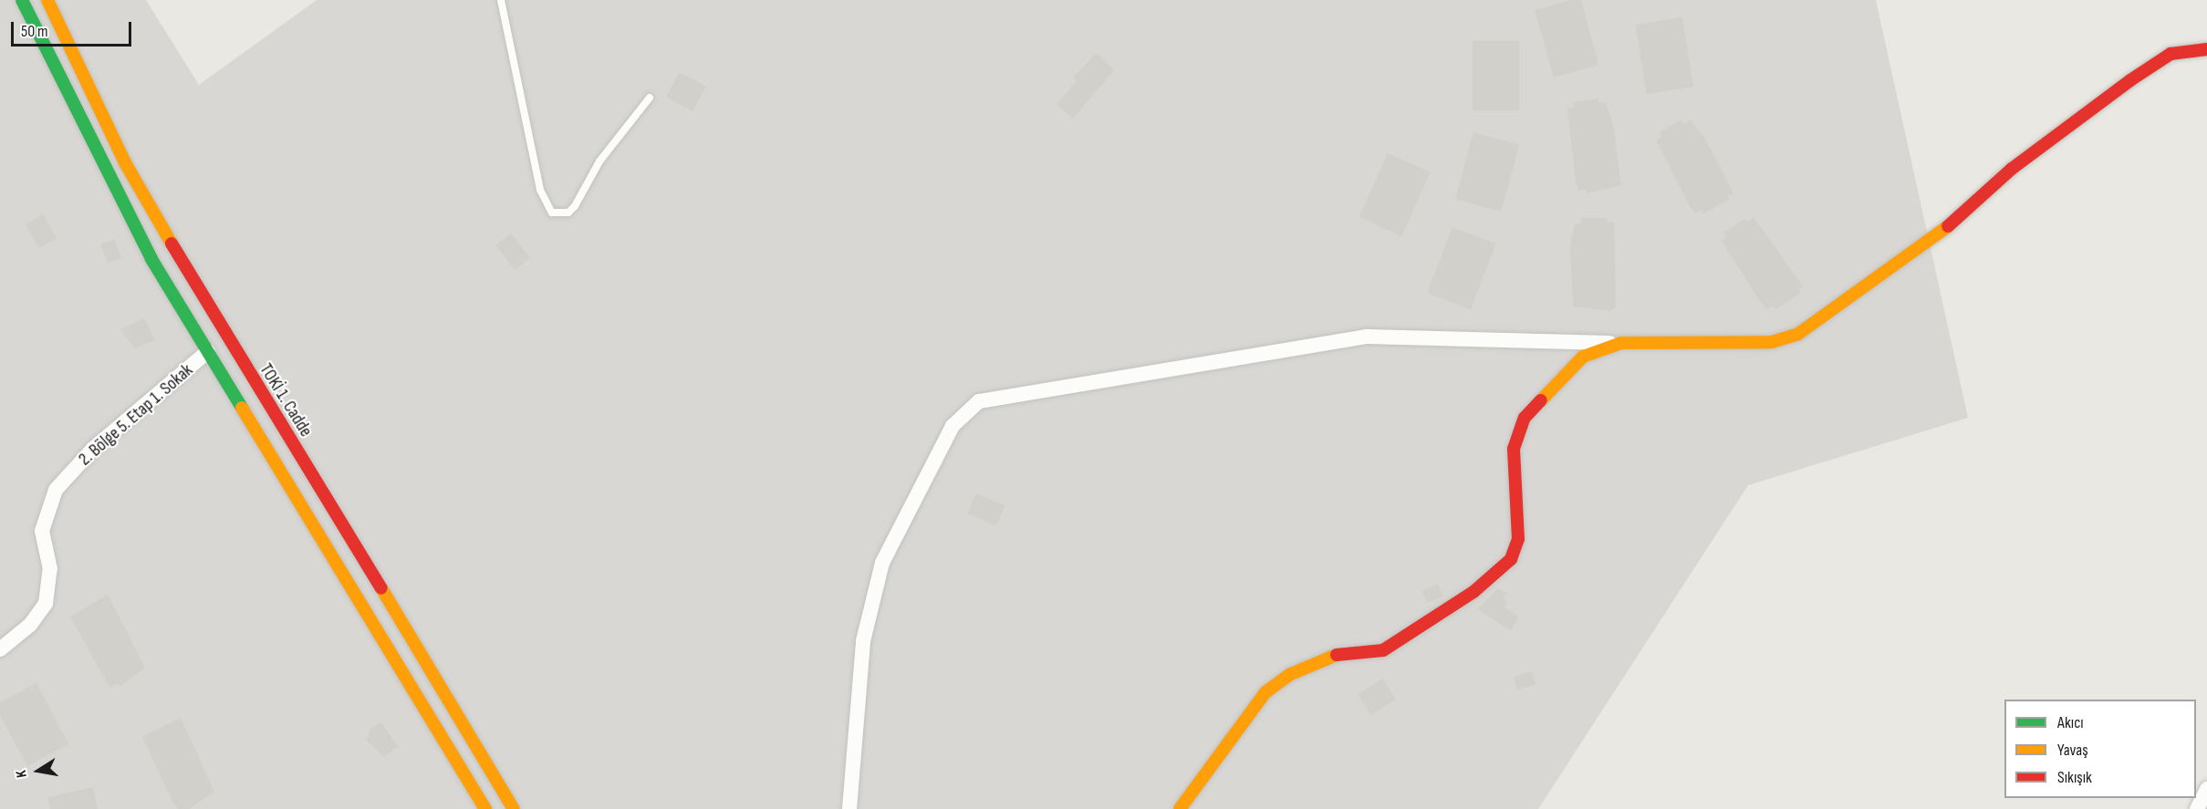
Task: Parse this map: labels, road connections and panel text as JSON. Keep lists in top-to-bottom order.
{
  "streets": {
    "main road": ["TOKİ 1. Cadde"],
    "street": ["2. Bölge 5. Etap 1. Sokak"]
  },
  "legend": ["Akıcı", "Yavaş", "Sıkışık"],
  "scale_bar": "50 m",
  "north": "left"
}
